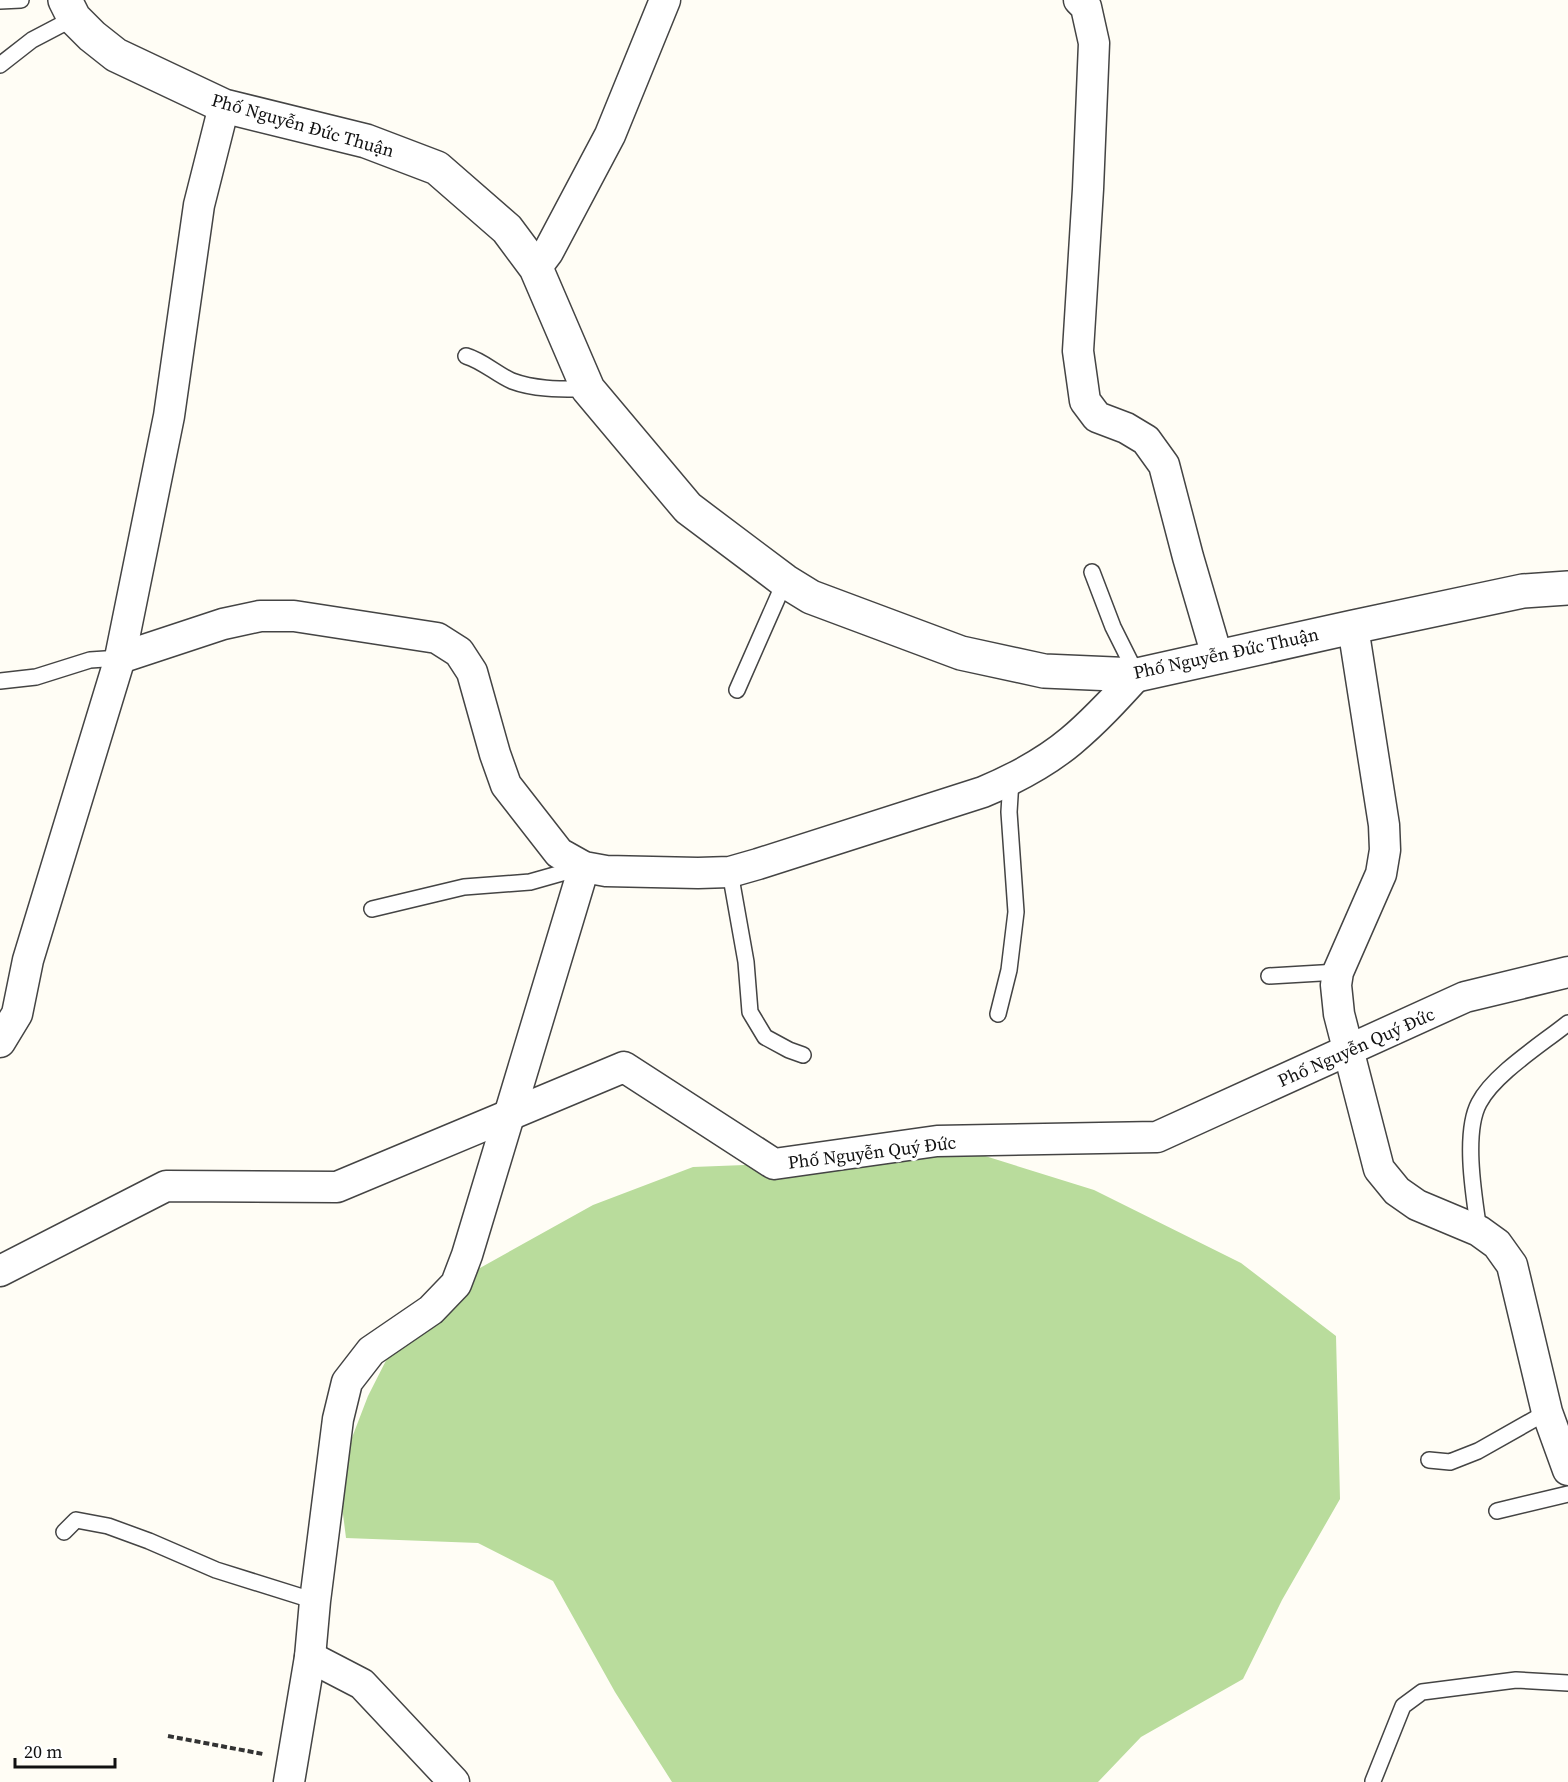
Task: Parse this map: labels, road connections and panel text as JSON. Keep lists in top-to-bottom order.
{
  "streets": {
    "street": ["Phố Nguyễn Đức Thuận", "Phố Nguyễn Quý Đức"]
  },
  "scale_bar": "20 m"
}
